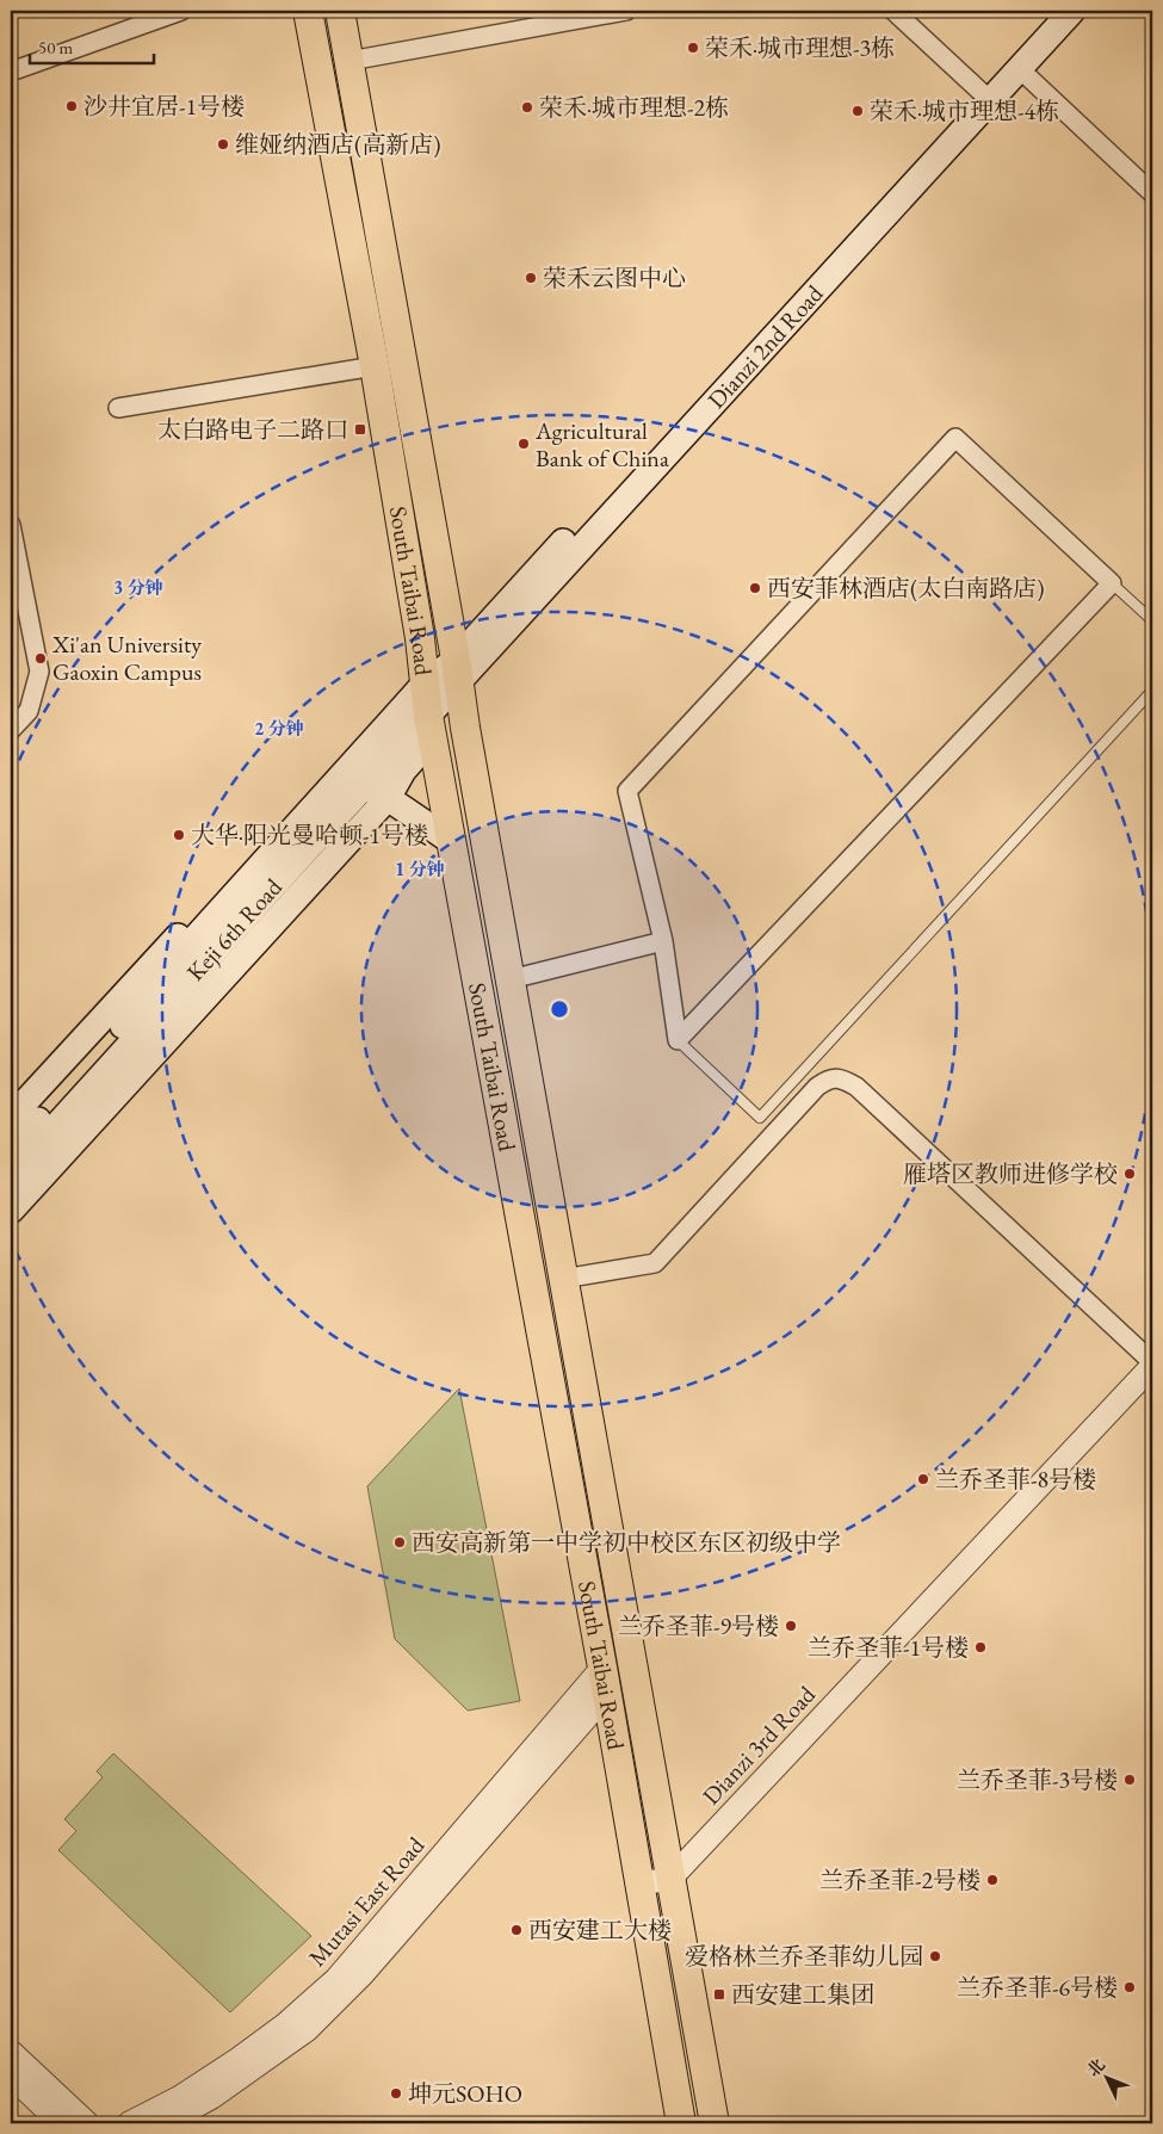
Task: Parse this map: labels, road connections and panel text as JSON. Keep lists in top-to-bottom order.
{
  "streets": {
    "main road": ["Dianzi 2nd Road", "South Taibai Road", "Keji 6th Road"],
    "street": ["Dianzi 3rd Road", "Mutasi East Road"]
  },
  "crossings": [
    ["Dianzi 2nd Road", "South Taibai Road"],
    ["Dianzi 2nd Road", "Keji 6th Road"],
    ["South Taibai Road", "Keji 6th Road"],
    ["South Taibai Road", "Dianzi 3rd Road"],
    ["South Taibai Road", "Mutasi East Road"]
  ],
  "places": {
    "other": [
      "荣禾·城市理想-3栋",
      "沙井宜居-1号楼",
      "荣禾·城市理想-2栋",
      "荣禾·城市理想-4栋",
      "维娅纳酒店(高新店)",
      "荣禾云图中心",
      "Agricultural Bank of China",
      "西安菲林酒店(太白南路店)",
      "Xi'an University Gaoxin Campus",
      "大华·阳光曼哈顿-1号楼",
      "雁塔区教师进修学校",
      "兰乔圣菲-8号楼",
      "西安高新第一中学初中校区东区初级中学",
      "兰乔圣菲-9号楼",
      "兰乔圣菲-1号楼",
      "兰乔圣菲-3号楼",
      "兰乔圣菲-2号楼",
      "西安建工大楼",
      "爱格林兰乔圣菲幼儿园",
      "兰乔圣菲-6号楼",
      "坤元SOHO"
    ],
    "transit": ["太白路电子二路口", "西安建工集团"]
  },
  "scale_bar": "50 m",
  "north": "top left",
  "rings": ["3 分钟", "2 分钟", "1 分钟"]
}
